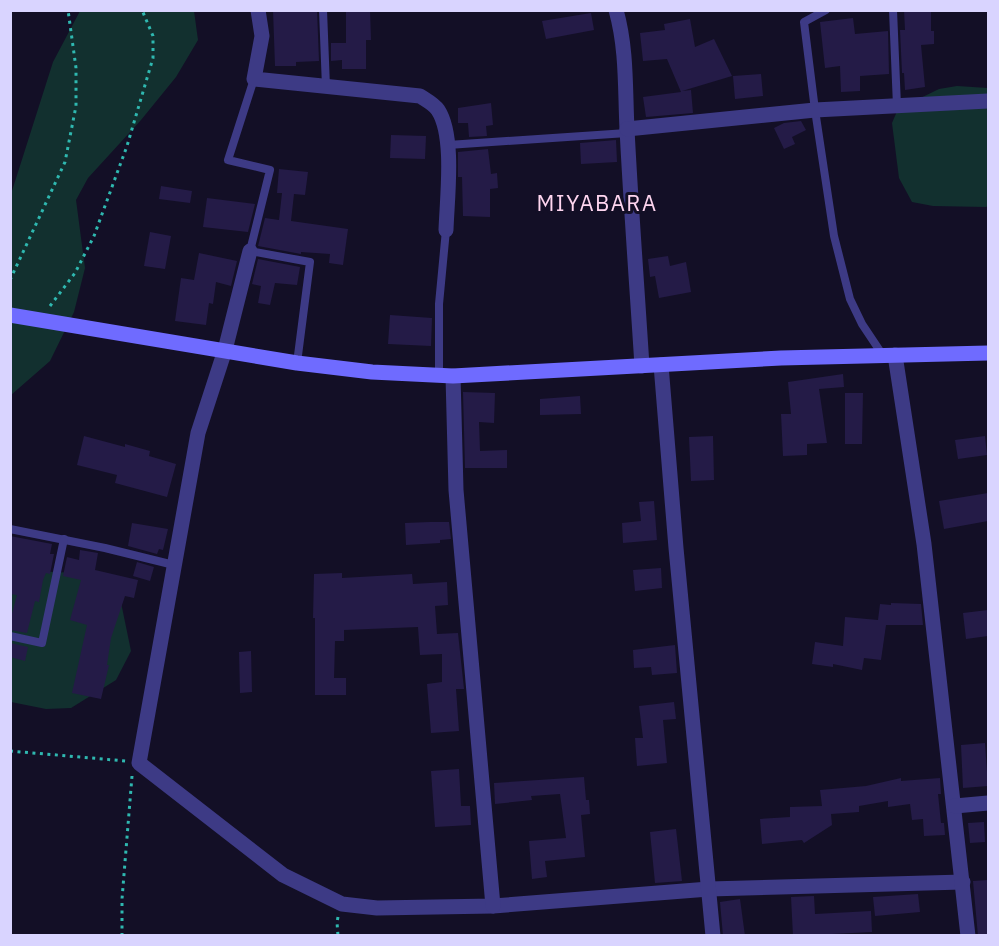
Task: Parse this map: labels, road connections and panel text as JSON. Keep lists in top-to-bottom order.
{
  "districts": ["MIYABARA"]
}
